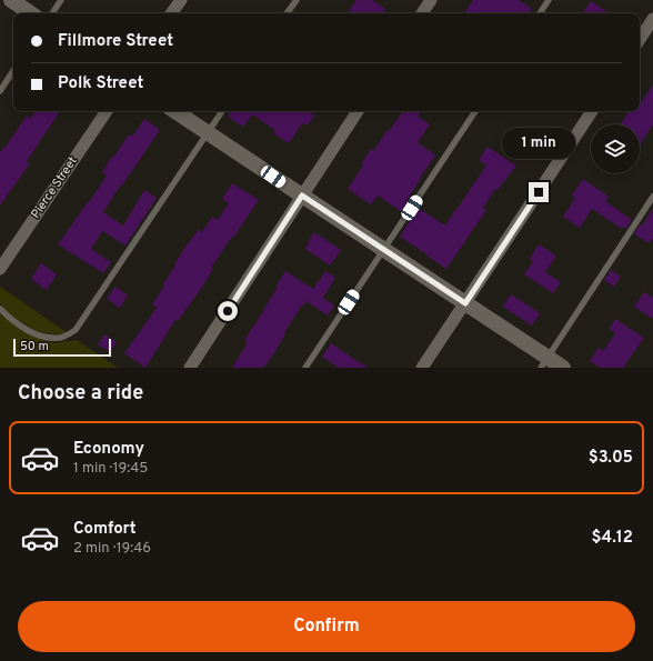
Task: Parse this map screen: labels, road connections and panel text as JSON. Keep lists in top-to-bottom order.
{
  "streets": {
    "street": ["Pierce Street"]
  },
  "scale_bar": "50 m",
  "page": {
    "banner": ["Fillmore Street", "Polk Street"],
    "bubble": "1 min",
    "scale": "50 m",
    "heading": "Choose a ride",
    "list": [
      {
        "name": "Economy",
        "note": "1 min · 19:45",
        "value": "$3.05"
      },
      {
        "name": "Comfort",
        "note": "2 min · 19:46",
        "value": "$4.12"
      }
    ],
    "buttons": "Confirm"
  }
}
